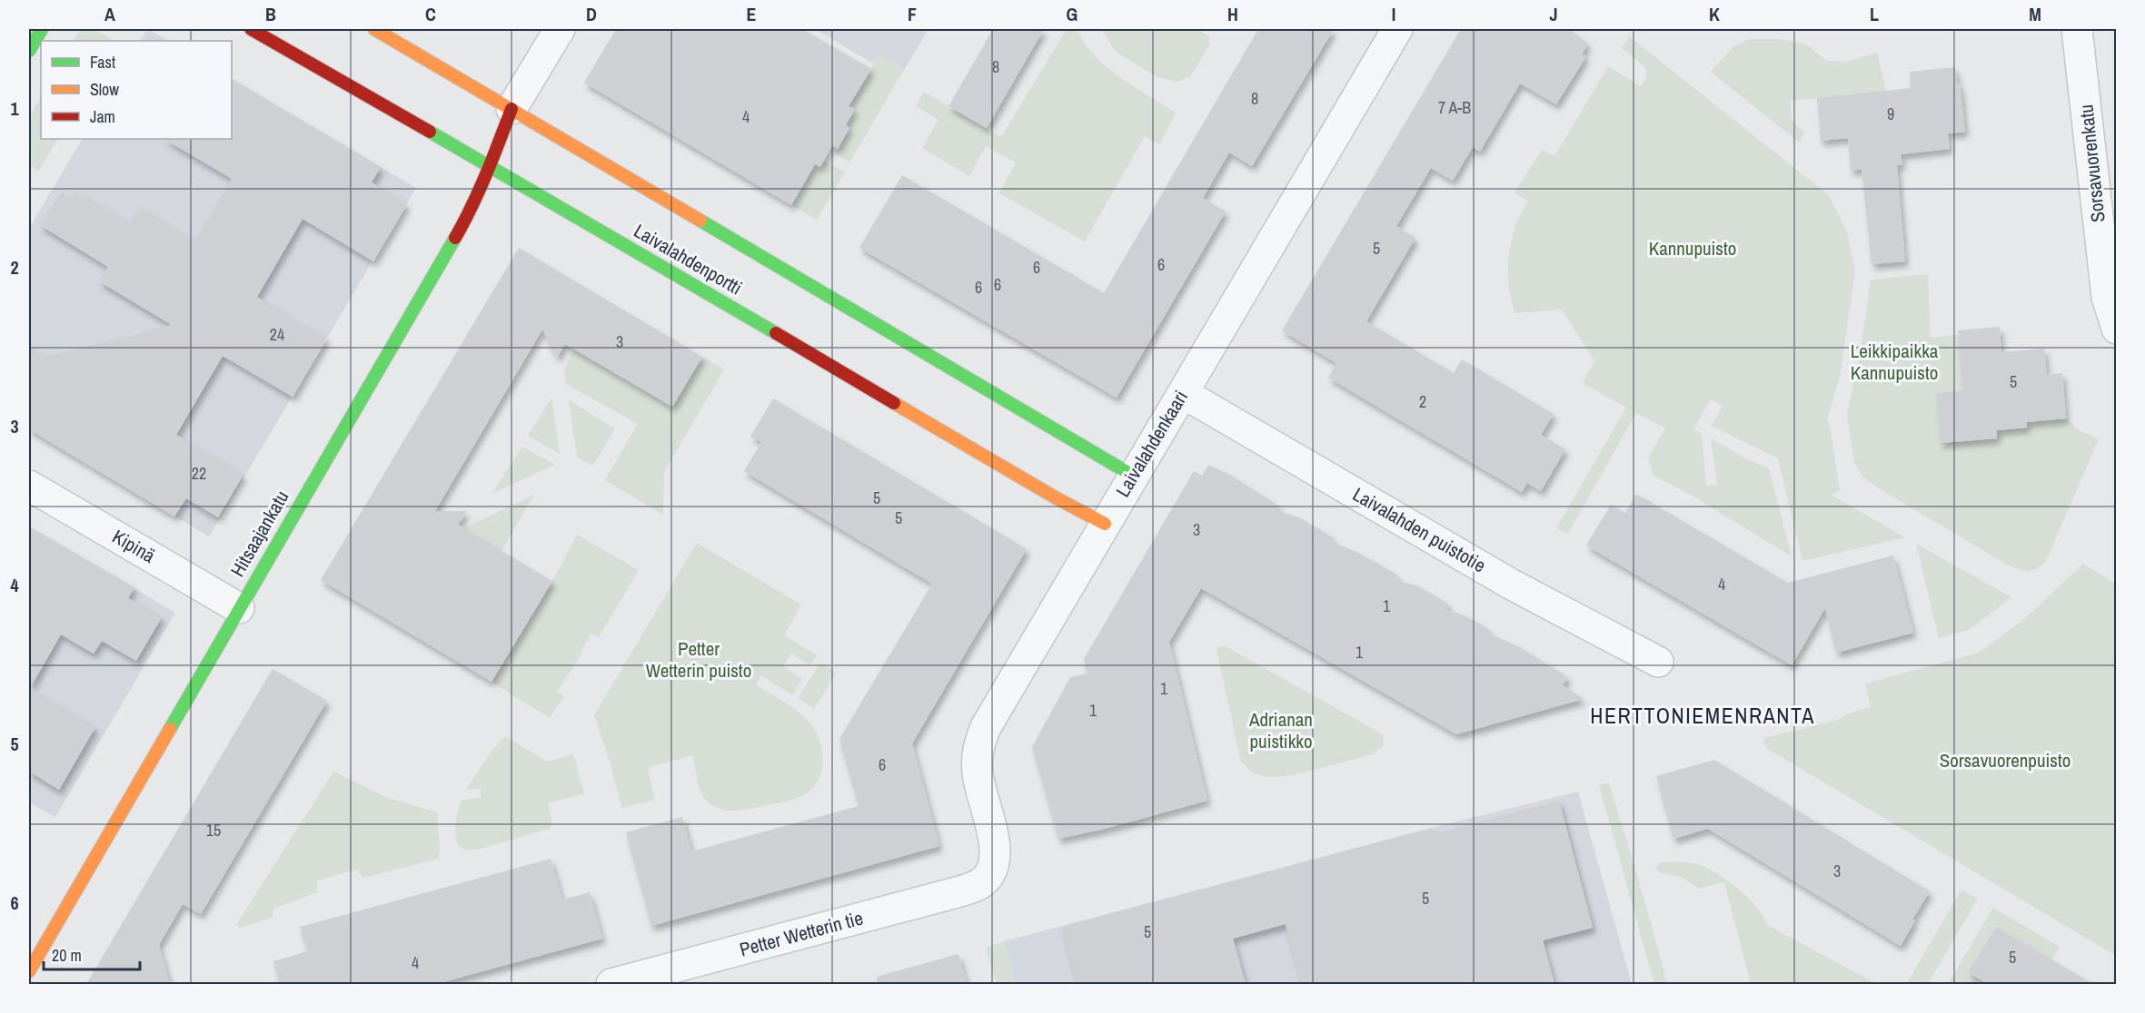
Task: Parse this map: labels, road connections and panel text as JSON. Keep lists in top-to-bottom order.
{
  "streets": {
    "street": [
      "Sorsavuorenkatu",
      "Laivalahdenportti",
      "Laivalahdenkaari",
      "Laivalahden puistotie",
      "Hitsaajankatu",
      "Kipinä",
      "Petter Wetterin tie"
    ]
  },
  "crossings": [
    ["Laivalahdenportti", "Laivalahdenkaari"],
    ["Laivalahdenportti", "Hitsaajankatu"],
    ["Laivalahdenkaari", "Laivalahden puistotie"],
    ["Laivalahdenkaari", "Petter Wetterin tie"],
    ["Hitsaajankatu", "Kipinä"]
  ],
  "districts": ["HERTTONIEMENRANTA"],
  "parks": [
    "Kannupuisto",
    "Leikkipaikka Kannupuisto",
    "Petter Wetterin puisto",
    "Adrianan puistikko",
    "Sorsavuorenpuisto"
  ],
  "house_numbers": [
    "8",
    "8",
    "7 A-B",
    "9",
    "4",
    "5",
    "6",
    "6",
    "6",
    "6",
    "24",
    "3",
    "5",
    "2",
    "22",
    "5",
    "5",
    "3",
    "4",
    "1",
    "1",
    "1",
    "1",
    "6",
    "15",
    "3",
    "5",
    "5",
    "5",
    "4"
  ],
  "legend": ["Fast", "Slow", "Jam"],
  "scale_bar": "20 m",
  "grid": {
    "columns": [
      "A",
      "B",
      "C",
      "D",
      "E",
      "F",
      "G",
      "H",
      "I",
      "J",
      "K",
      "L",
      "M"
    ],
    "rows": [
      "1",
      "2",
      "3",
      "4",
      "5",
      "6"
    ]
  }
}
